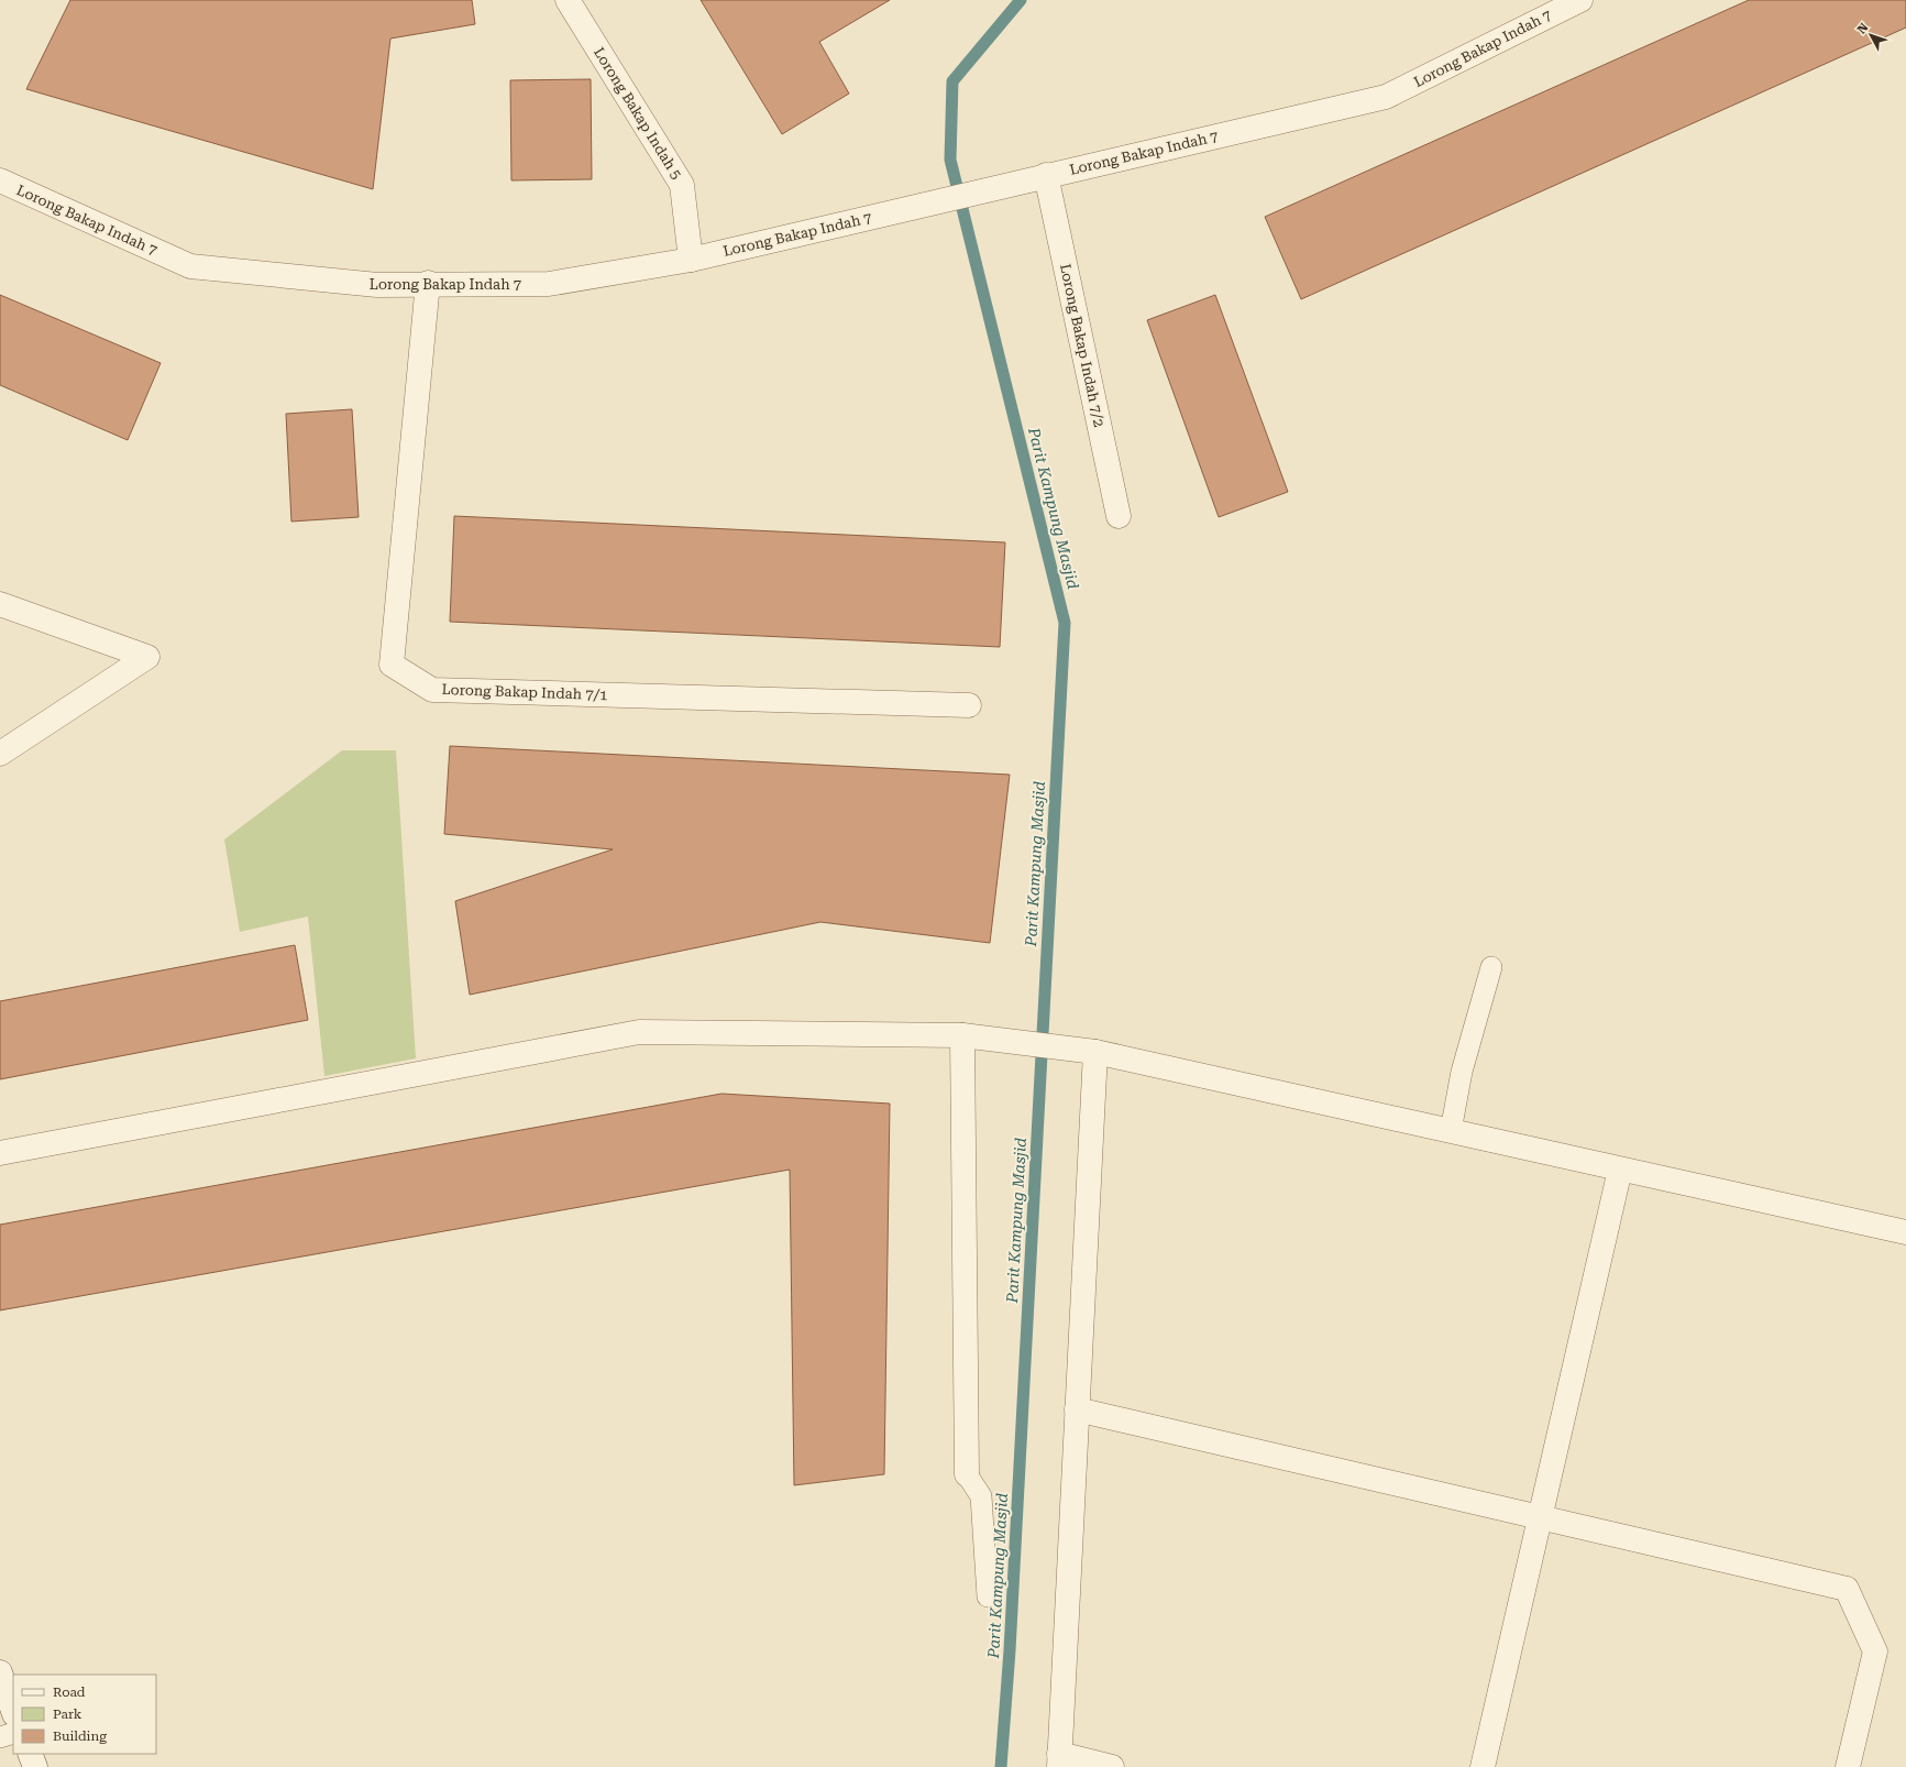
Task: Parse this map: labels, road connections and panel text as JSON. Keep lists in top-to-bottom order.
{
  "streets": {
    "street": [
      "Lorong Bakap Indah 7",
      "Lorong Bakap Indah 5",
      "Lorong Bakap Indah 7/2",
      "Lorong Bakap Indah 7/1"
    ]
  },
  "crossings": [
    ["Lorong Bakap Indah 7", "Lorong Bakap Indah 5"],
    ["Lorong Bakap Indah 7", "Lorong Bakap Indah 7/2"],
    ["Lorong Bakap Indah 7", "Lorong Bakap Indah 7/1"]
  ],
  "water": ["Parit Kampung Masjid"],
  "legend": ["Road", "Park", "Building"],
  "north": "top left"
}
